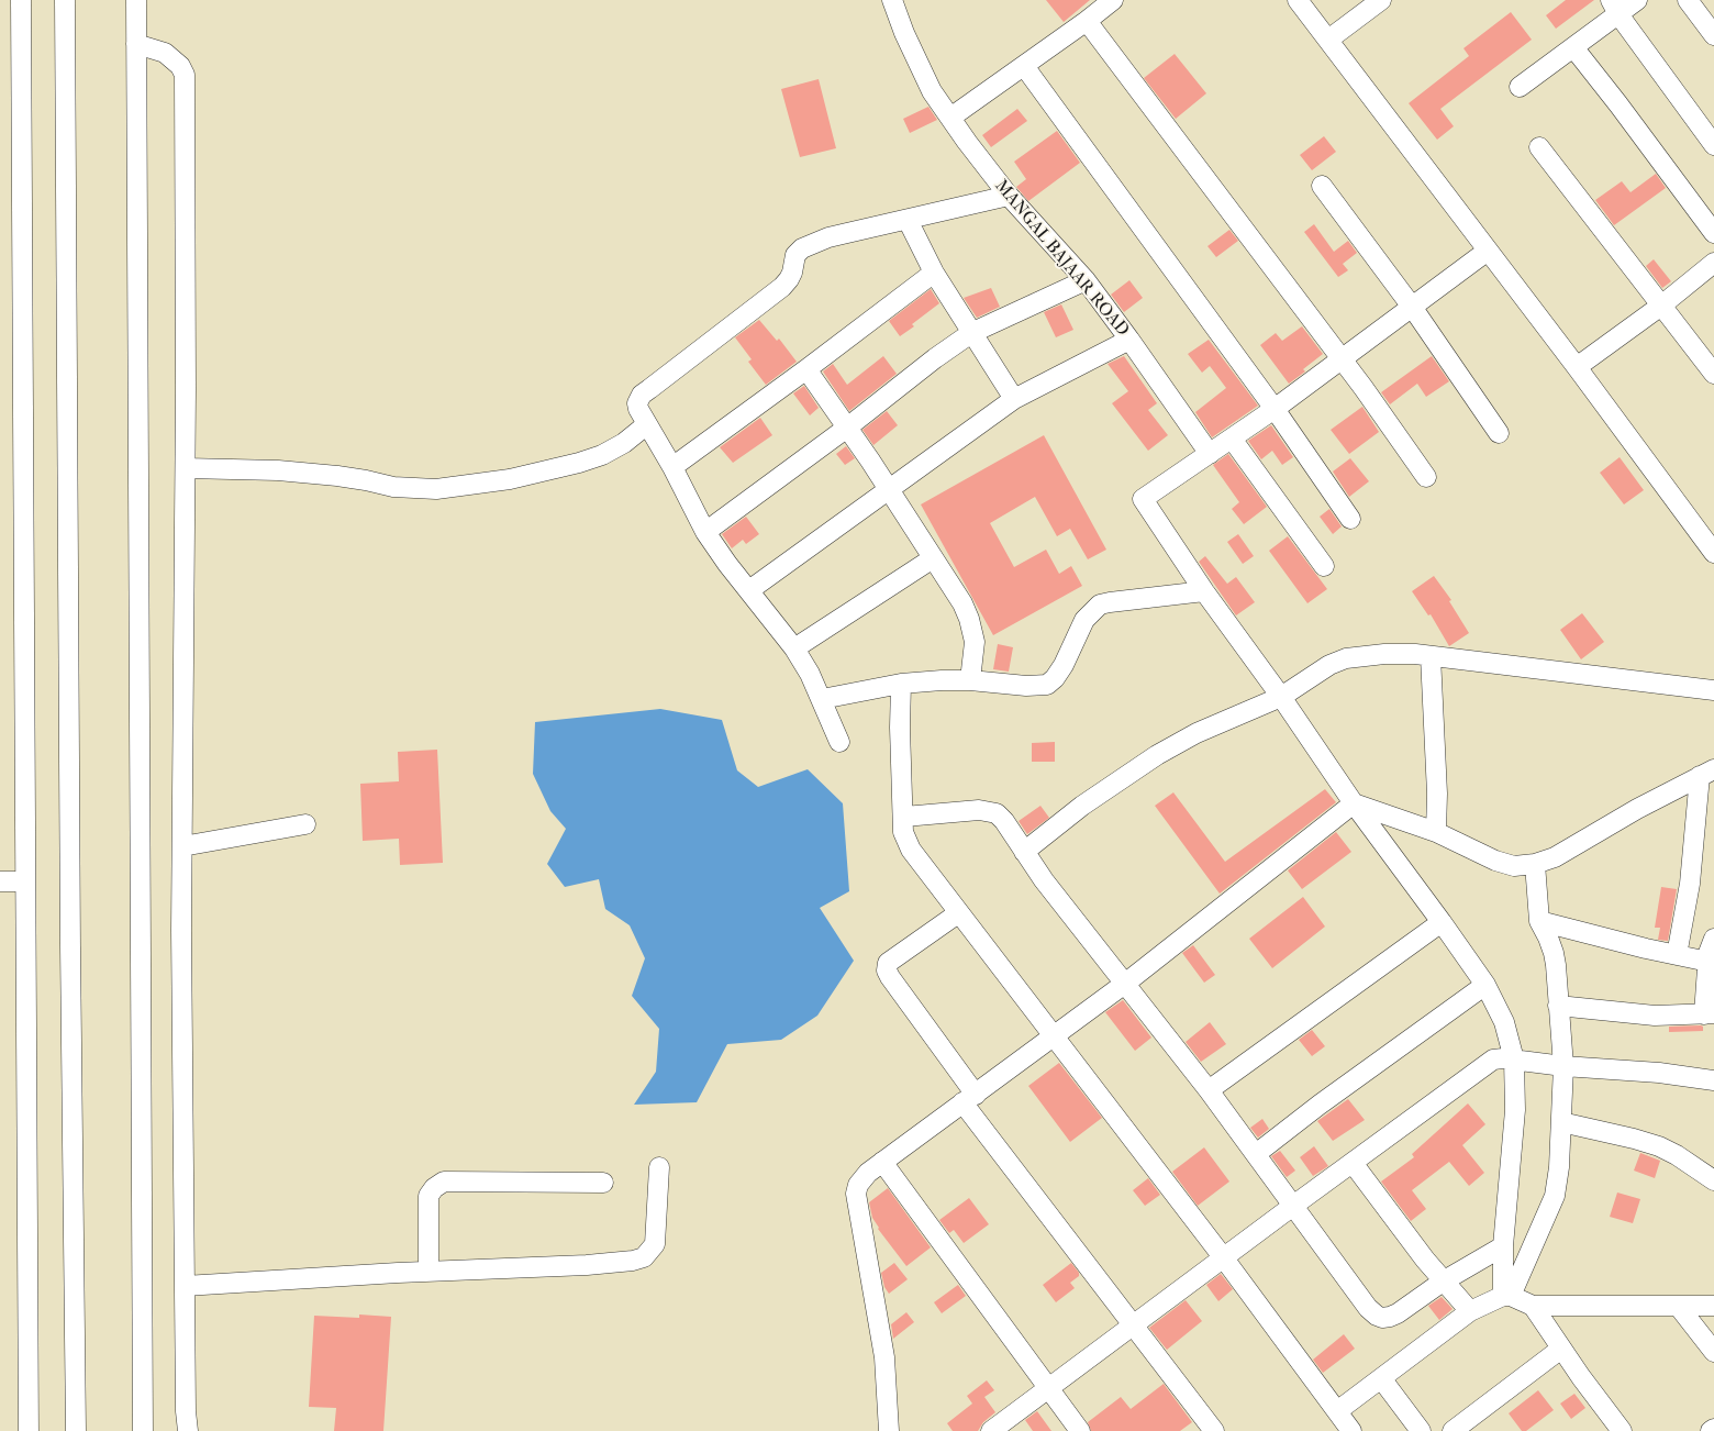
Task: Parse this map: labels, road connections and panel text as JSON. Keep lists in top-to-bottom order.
{
  "streets": {
    "street": ["MANGAL BAJAAR ROAD"]
  }
}
